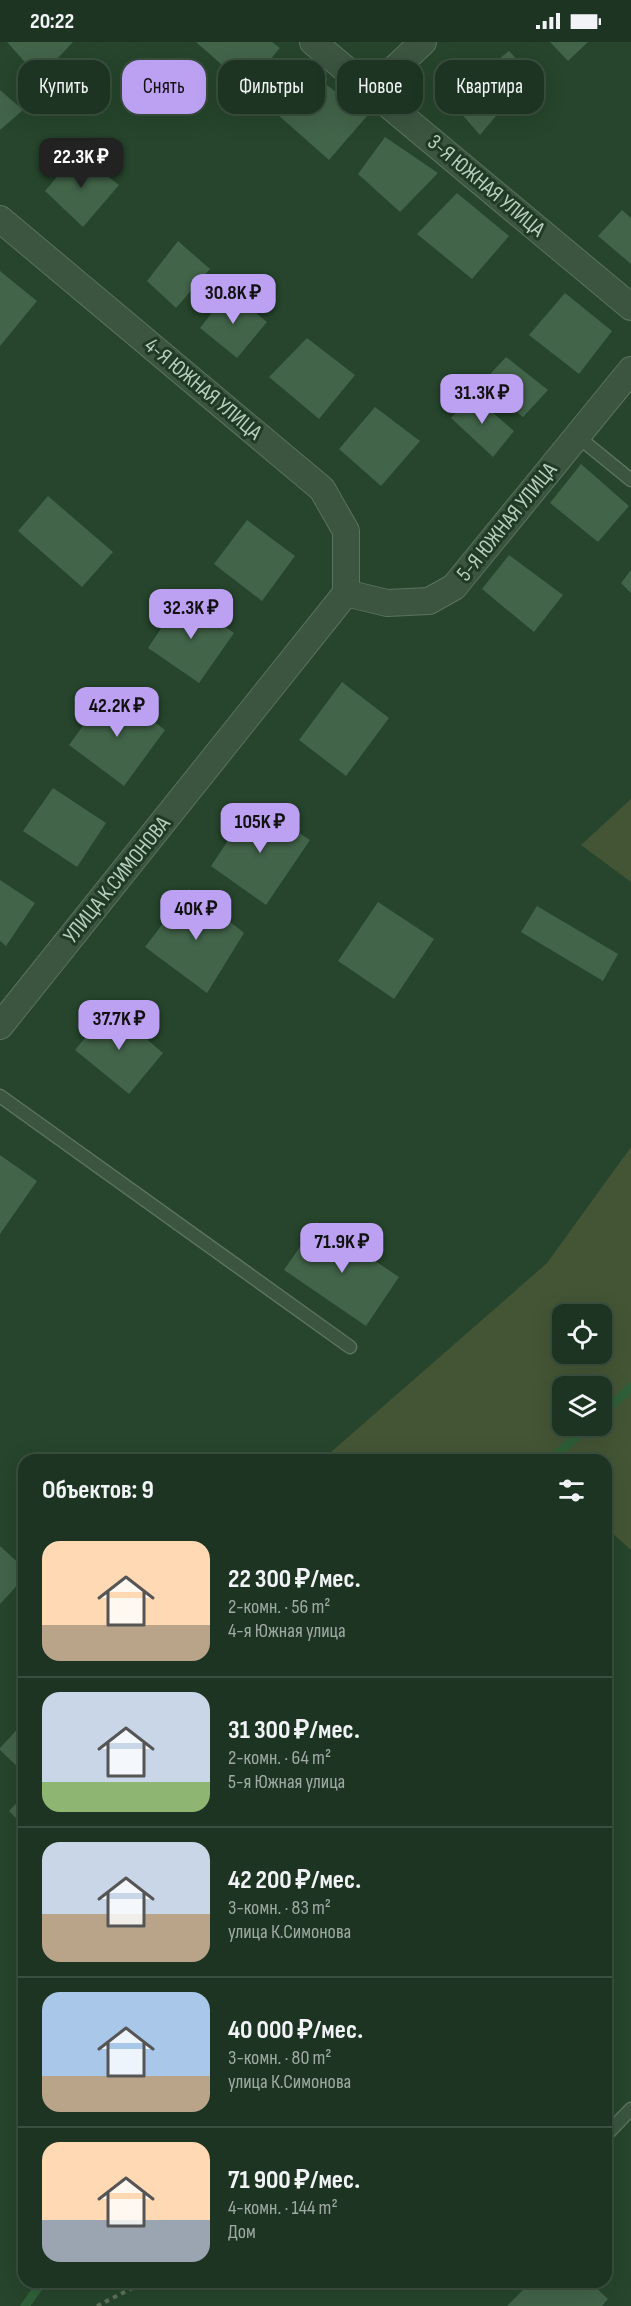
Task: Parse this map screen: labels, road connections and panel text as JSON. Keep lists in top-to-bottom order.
{
  "streets": {
    "street": [
      "3-Я ЮЖНАЯ УЛИЦА",
      "4-Я ЮЖНАЯ УЛИЦА",
      "5-Я ЮЖНАЯ УЛИЦА",
      "УЛИЦА К.СИМОНОВА"
    ]
  },
  "crossings": [
    ["4-Я ЮЖНАЯ УЛИЦА", "5-Я ЮЖНАЯ УЛИЦА"],
    ["4-Я ЮЖНАЯ УЛИЦА", "УЛИЦА К.СИМОНОВА"],
    ["5-Я ЮЖНАЯ УЛИЦА", "УЛИЦА К.СИМОНОВА"]
  ],
  "page": {
    "status": "20:22",
    "chip": [
      "Купить",
      "Снять",
      "Фильтры",
      "Новое",
      "Квартира"
    ],
    "price": [
      "22.3K ₽",
      "30.8K ₽",
      "31.3K ₽",
      "32.3K ₽",
      "42.2K ₽",
      "105K ₽",
      "40K ₽",
      "37.7K ₽",
      "71.9K ₽"
    ],
    "heading": "Объектов: 9",
    "list": [
      {
        "name": "22 300 ₽/мес.",
        "note": "2-комн. · 56 m² · 4-я Южная улица"
      },
      {
        "name": "31 300 ₽/мес.",
        "note": "2-комн. · 64 m² · 5-я Южная улица"
      },
      {
        "name": "42 200 ₽/мес.",
        "note": "3-комн. · 83 m² · улица К.Симонова"
      },
      {
        "name": "40 000 ₽/мес.",
        "note": "3-комн. · 80 m² · улица К.Симонова"
      },
      {
        "name": "71 900 ₽/мес.",
        "note": "4-комн. · 144 m² · Дом"
      }
    ]
  }
}
